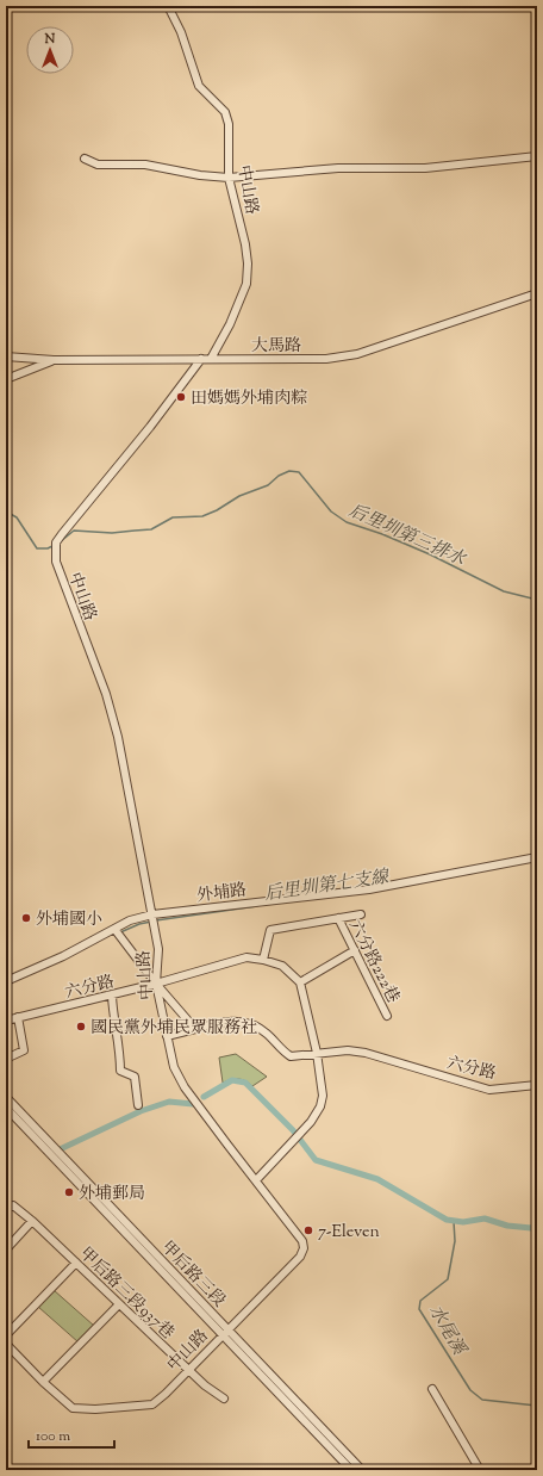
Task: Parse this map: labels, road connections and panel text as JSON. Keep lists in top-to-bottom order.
{
  "streets": {
    "street": [
      "中山路",
      "大馬路",
      "外埔路",
      "六分路222巷",
      "六分路",
      "甲后路三段",
      "甲后路三段937巷"
    ]
  },
  "crossings": [
    ["中山路", "大馬路"],
    ["中山路", "外埔路"],
    ["中山路", "六分路"],
    ["中山路", "甲后路三段"],
    ["中山路", "甲后路三段937巷"]
  ],
  "water": ["后里圳第三排水", "后里圳第七支線", "水尾溪"],
  "places": [
    "田媽媽外埔肉粽",
    "外埔國小",
    "國民黨外埔民眾服務社",
    "外埔郵局",
    "7-Eleven"
  ],
  "scale_bar": "100 m",
  "north": "top"
}
